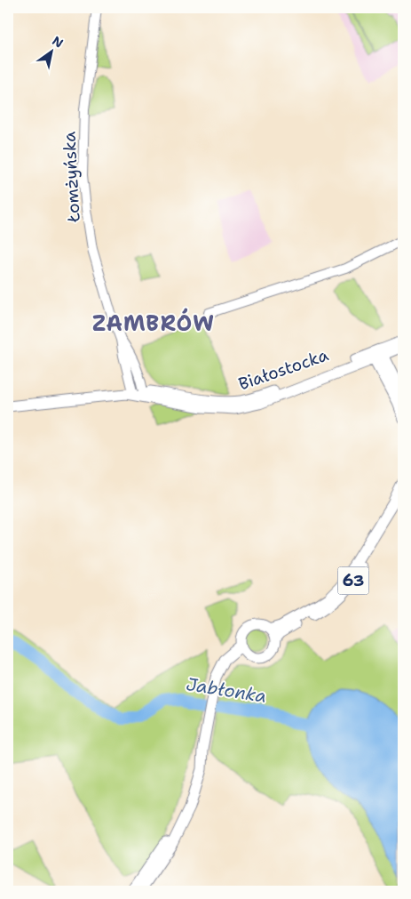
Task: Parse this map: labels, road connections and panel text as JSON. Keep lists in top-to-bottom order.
{
  "streets": {
    "main road": ["Łomżyńska", "Białostocka", "63"]
  },
  "crossings": [
    ["Łomżyńska", "Białostocka"]
  ],
  "districts": ["ZAMBRÓW"],
  "water": ["Jabłonka"],
  "north": "top right"
}
